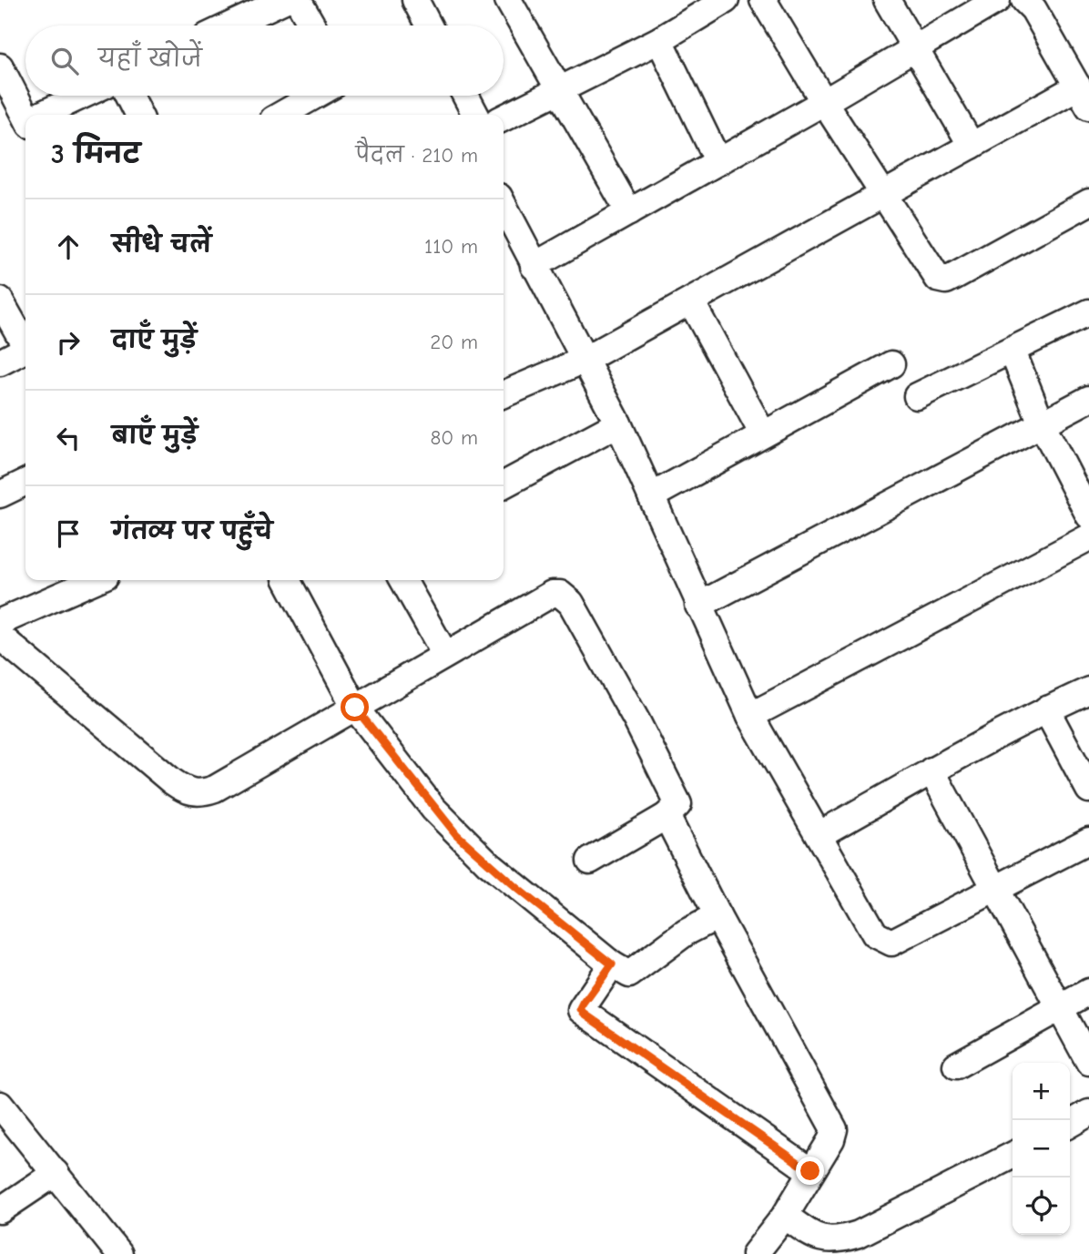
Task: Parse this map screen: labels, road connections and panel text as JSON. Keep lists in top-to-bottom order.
{
  "page": {
    "search": "यहाँ खोजें",
    "heading": ["3 मिनट", "पैदल · 210 m"],
    "list": [
      ["सीधे चलें", "110 m"],
      ["दाएँ मुड़ें", "20 m"],
      ["बाएँ मुड़ें", "80 m"],
      "गंतव्य पर पहुँचे"
    ],
    "map_buttons": ["+", "−"]
  }
}
